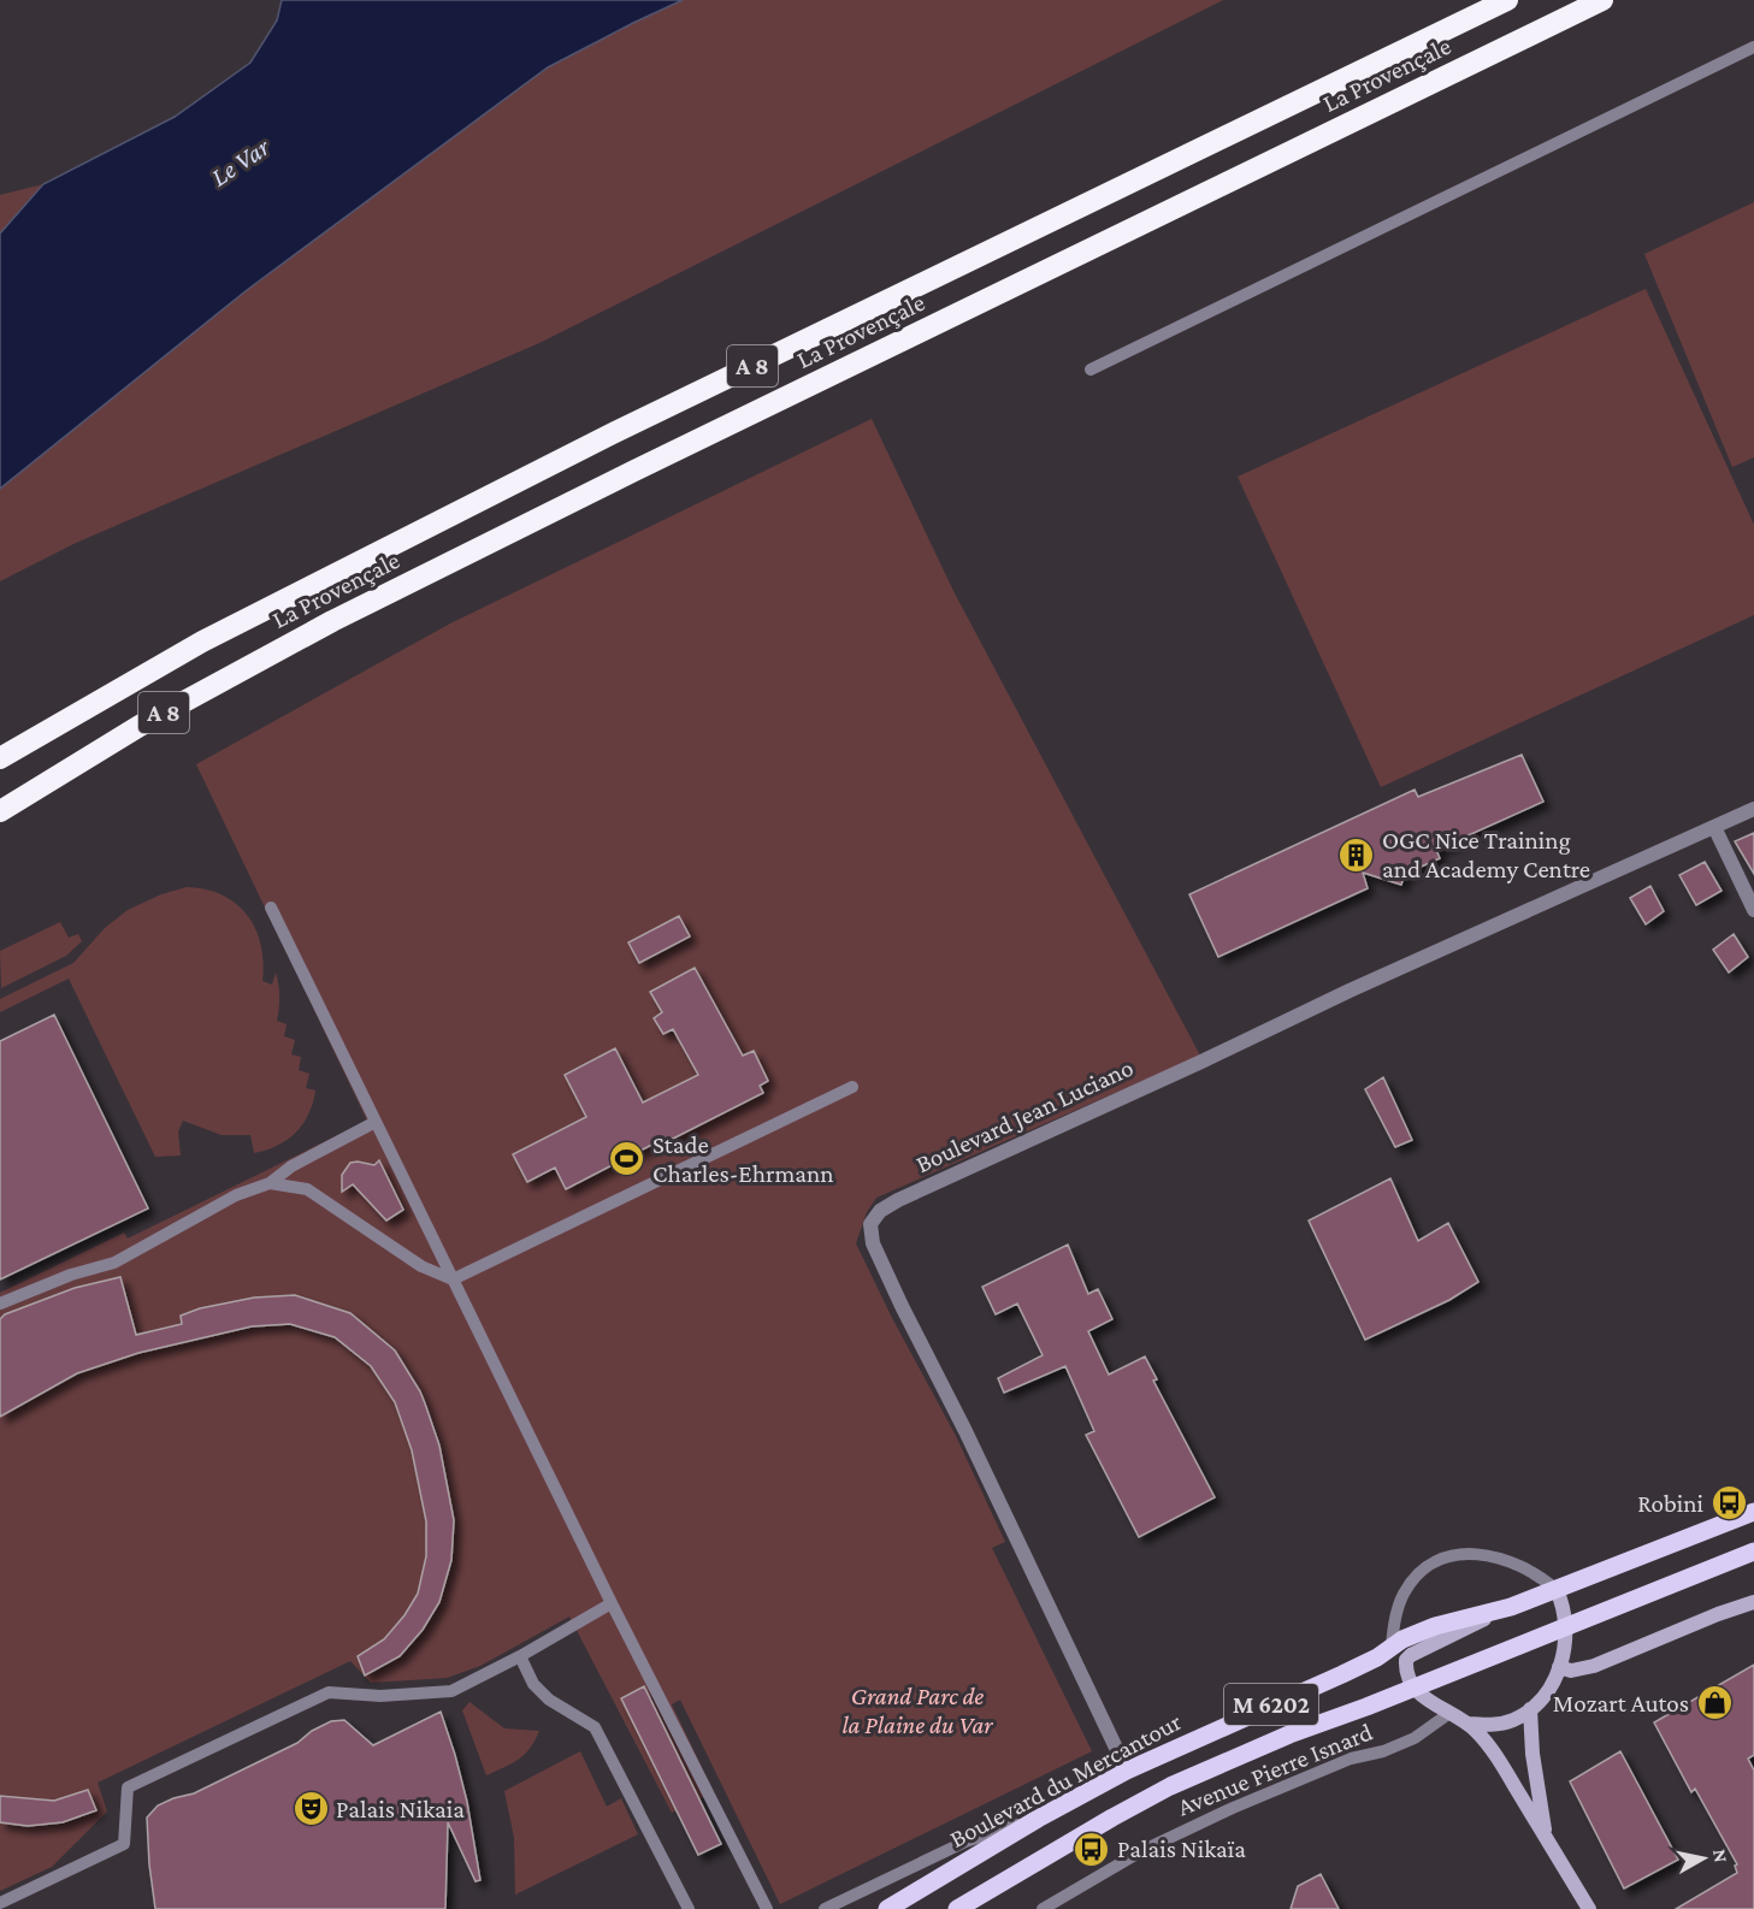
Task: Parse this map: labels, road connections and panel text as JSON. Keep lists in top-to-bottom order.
{
  "streets": {
    "highway": ["La Provençale", "A 8"],
    "main road": ["M 6202", "Boulevard du Mercantour"],
    "street": ["Boulevard Jean Luciano"],
    "lane": ["Avenue Pierre Isnard"]
  },
  "crossings": [
    ["Boulevard Jean Luciano", "Boulevard du Mercantour"]
  ],
  "water": ["Le Var"],
  "parks": ["Grand Parc de la Plaine du Var"],
  "places": {
    "building": ["OGC Nice Training and Academy Centre"],
    "sports": ["Stade Charles-Ehrmann"],
    "bus stop": ["Robini", "Palais Nikaïa"],
    "shop": ["Mozart Autos"],
    "theatre": ["Palais Nikaia"]
  },
  "north": "right"
}
